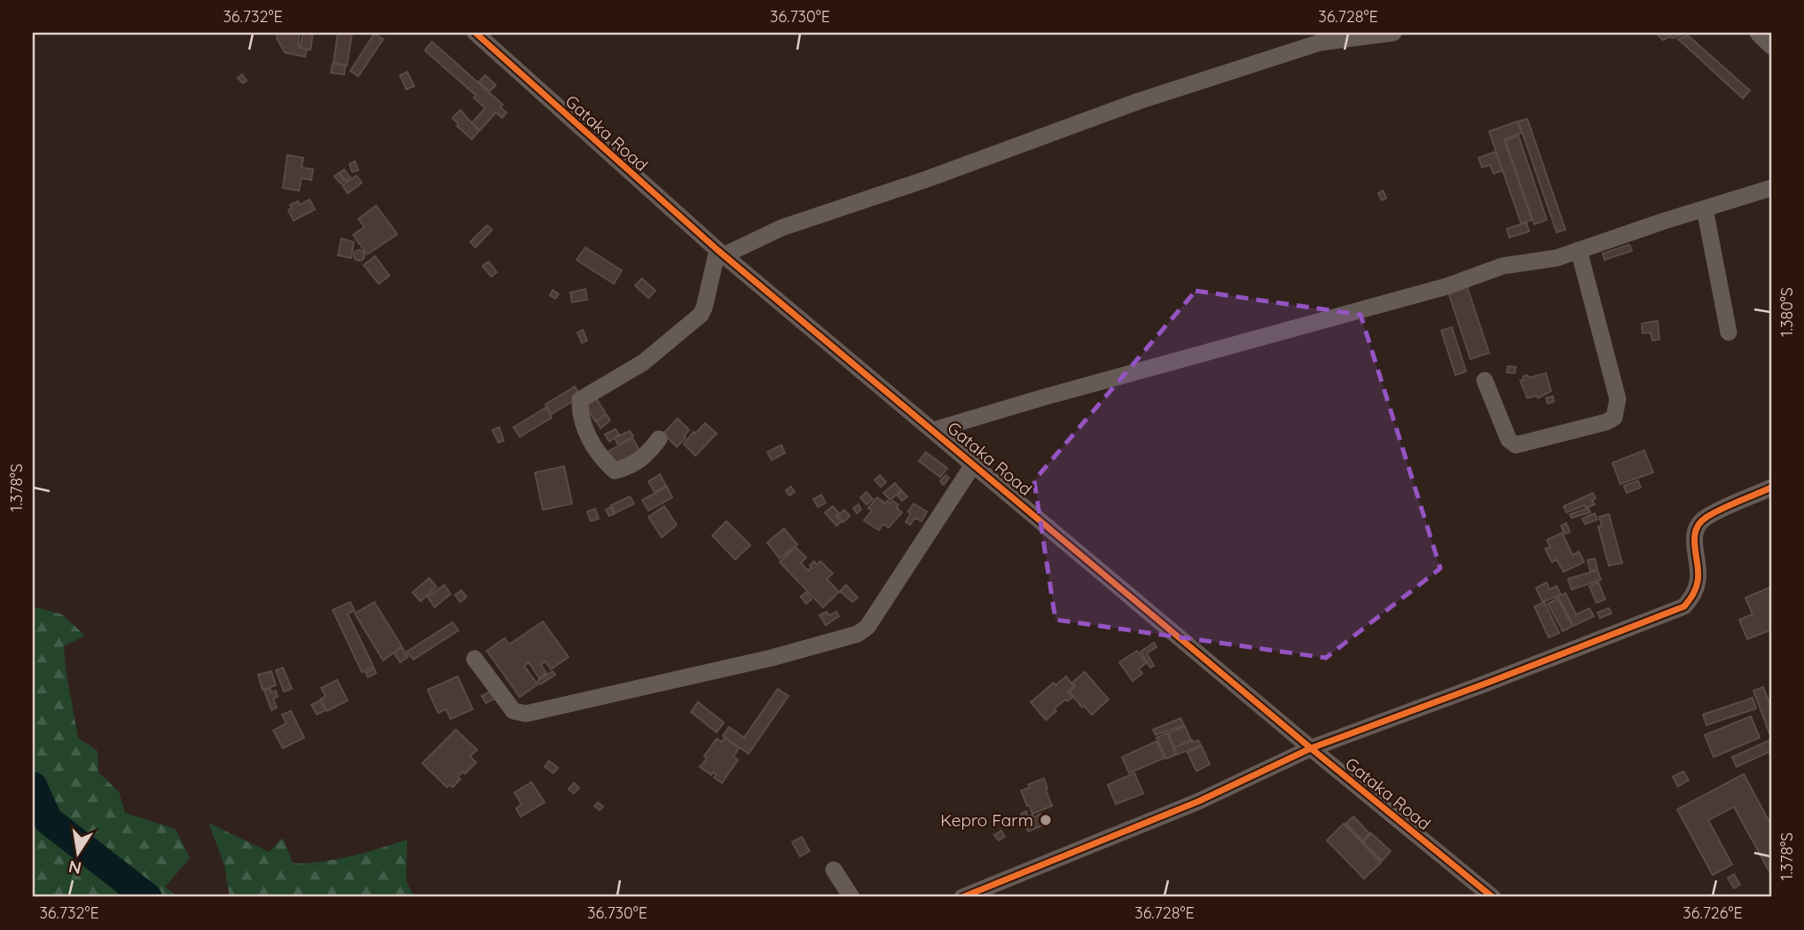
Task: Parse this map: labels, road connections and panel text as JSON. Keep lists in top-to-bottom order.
{
  "streets": {
    "street": ["Gataka Road"]
  },
  "places": ["Kepro Farm"],
  "north": "bottom",
  "coordinates": [
    "36.732°E",
    "36.730°E",
    "36.728°E",
    "1.380°S",
    "1.378°S",
    "36.726°E"
  ]
}
